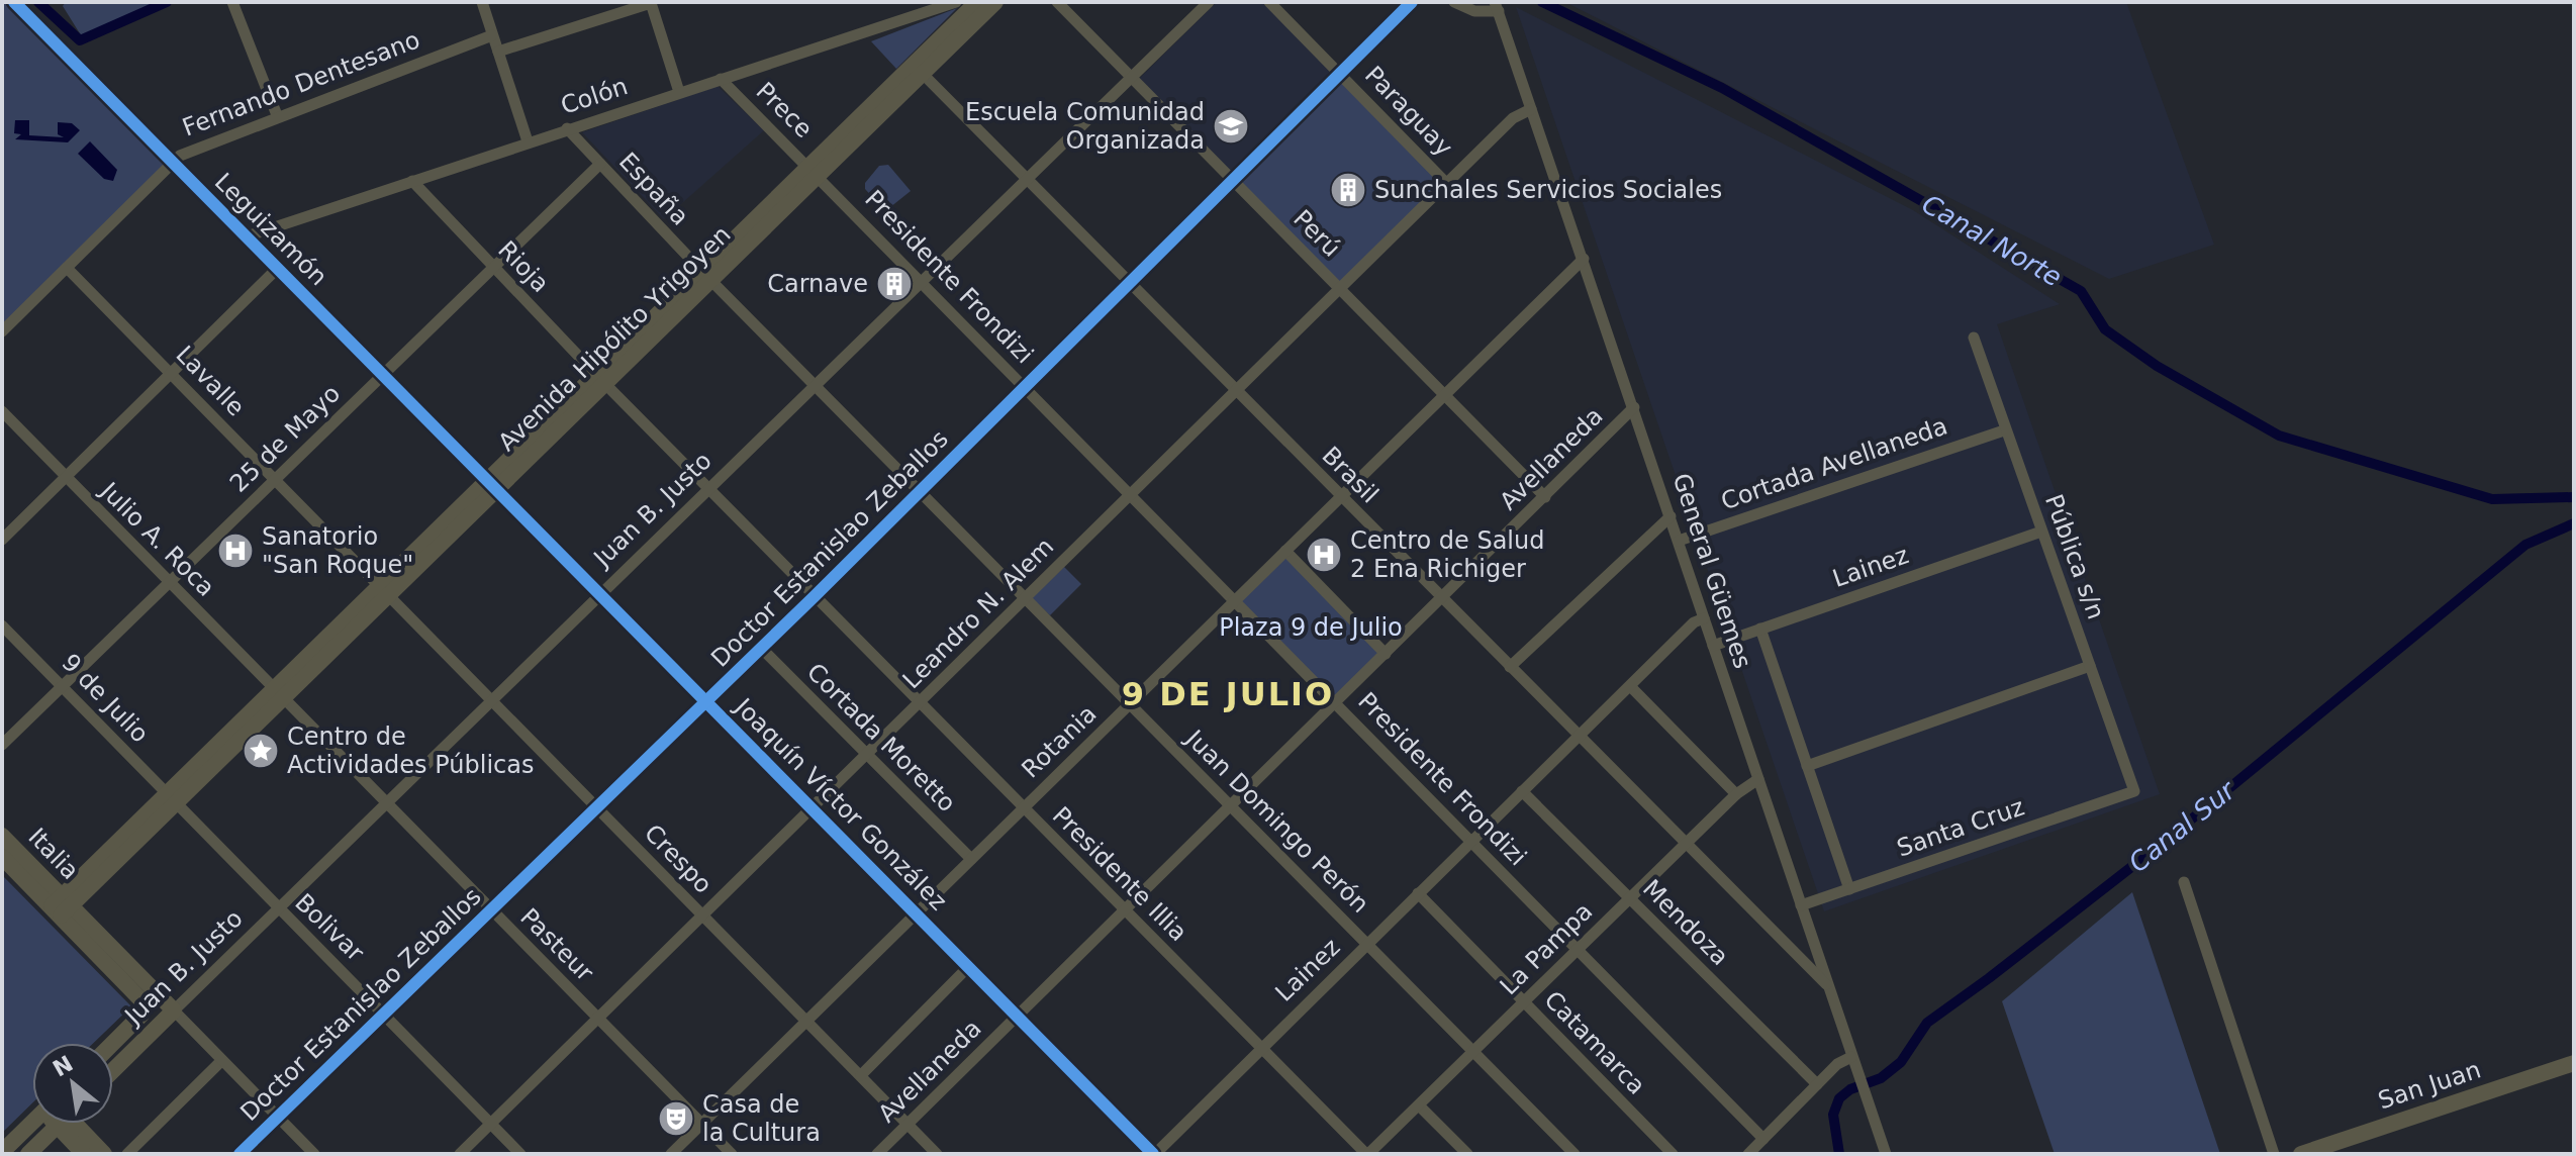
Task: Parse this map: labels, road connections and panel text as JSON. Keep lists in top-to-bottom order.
{
  "streets": {
    "street": [
      "Fernando Dentesano",
      "Colón",
      "Prece",
      "Paraguay",
      "España",
      "Leguizamón",
      "Perú",
      "Rioja",
      "Presidente Frondizi",
      "Avenida Hipólito Yrigoyen",
      "Lavalle",
      "25 de Mayo",
      "Avellaneda",
      "Cortada Avellaneda",
      "Brasil",
      "Juan B. Justo",
      "Julio A. Roca",
      "Doctor Estanislao Zeballos",
      "Pública s/n",
      "Lainez",
      "General Güemes",
      "Leandro N. Alem",
      "9 de Julio",
      "Cortada Moretto",
      "Rotania",
      "Joaquín Víctor González",
      "Juan Domingo Perón",
      "Santa Cruz",
      "Italia",
      "Crespo",
      "Presidente Illia",
      "Mendoza",
      "Bolivar",
      "Pasteur",
      "La Pampa",
      "Catamarca",
      "San Juan"
    ]
  },
  "crossings": [
    ["Fernando Dentesano", "Leguizamón"],
    ["Fernando Dentesano", "Lavalle"],
    ["Colón", "Prece"],
    ["Colón", "España"],
    ["Colón", "Leguizamón"],
    ["Colón", "Rioja"],
    ["Prece", "Presidente Frondizi"],
    ["Prece", "Avenida Hipólito Yrigoyen"],
    ["Paraguay", "Doctor Estanislao Zeballos"],
    ["Paraguay", "Leandro N. Alem"],
    ["España", "Avenida Hipólito Yrigoyen"],
    ["España", "25 de Mayo"],
    ["España", "Juan Domingo Perón"],
    ["Leguizamón", "Avenida Hipólito Yrigoyen"],
    ["Leguizamón", "25 de Mayo"],
    ["Leguizamón", "Joaquín Víctor González"],
    ["Perú", "Avellaneda"],
    ["Perú", "Juan B. Justo"],
    ["Perú", "Doctor Estanislao Zeballos"],
    ["Perú", "Leandro N. Alem"],
    ["Perú", "Rotania"],
    ["Rioja", "Avenida Hipólito Yrigoyen"],
    ["Rioja", "25 de Mayo"],
    ["Rioja", "Presidente Illia"],
    ["Presidente Frondizi", "Avenida Hipólito Yrigoyen"],
    ["Presidente Frondizi", "Avellaneda"],
    ["Presidente Frondizi", "Juan B. Justo"],
    ["Presidente Frondizi", "Doctor Estanislao Zeballos"],
    ["Presidente Frondizi", "Lainez"],
    ["Presidente Frondizi", "Leandro N. Alem"],
    ["Presidente Frondizi", "Rotania"],
    ["Presidente Frondizi", "La Pampa"],
    ["Avenida Hipólito Yrigoyen", "Lavalle"],
    ["Avenida Hipólito Yrigoyen", "Brasil"],
    ["Avenida Hipólito Yrigoyen", "Juan B. Justo"],
    ["Avenida Hipólito Yrigoyen", "Julio A. Roca"],
    ["Avenida Hipólito Yrigoyen", "9 de Julio"],
    ["Avenida Hipólito Yrigoyen", "Joaquín Víctor González"],
    ["Avenida Hipólito Yrigoyen", "Juan Domingo Perón"],
    ["Avenida Hipólito Yrigoyen", "Italia"],
    ["Avenida Hipólito Yrigoyen", "Crespo"],
    ["Avenida Hipólito Yrigoyen", "Presidente Illia"],
    ["Avenida Hipólito Yrigoyen", "Bolivar"],
    ["Avenida Hipólito Yrigoyen", "Pasteur"],
    ["Lavalle", "25 de Mayo"],
    ["Lavalle", "Crespo"],
    ["25 de Mayo", "Julio A. Roca"],
    ["25 de Mayo", "9 de Julio"],
    ["Avellaneda", "Brasil"],
    ["Avellaneda", "General Güemes"],
    ["Avellaneda", "Joaquín Víctor González"],
    ["Avellaneda", "Juan Domingo Perón"],
    ["Avellaneda", "Crespo"],
    ["Avellaneda", "Presidente Illia"],
    ["Cortada Avellaneda", "Pública s/n"],
    ["Cortada Avellaneda", "General Güemes"],
    ["Brasil", "Juan B. Justo"],
    ["Brasil", "Doctor Estanislao Zeballos"],
    ["Brasil", "Lainez"],
    ["Brasil", "General Güemes"],
    ["Brasil", "Leandro N. Alem"],
    ["Brasil", "Rotania"],
    ["Brasil", "La Pampa"],
    ["Juan B. Justo", "Joaquín Víctor González"],
    ["Juan B. Justo", "Juan Domingo Perón"],
    ["Juan B. Justo", "Italia"],
    ["Juan B. Justo", "Crespo"],
    ["Juan B. Justo", "Presidente Illia"],
    ["Juan B. Justo", "Bolivar"],
    ["Juan B. Justo", "Pasteur"],
    ["Julio A. Roca", "Pasteur"],
    ["Doctor Estanislao Zeballos", "Cortada Moretto"],
    ["Doctor Estanislao Zeballos", "Joaquín Víctor González"],
    ["Doctor Estanislao Zeballos", "Juan Domingo Perón"],
    ["Doctor Estanislao Zeballos", "Crespo"],
    ["Doctor Estanislao Zeballos", "Presidente Illia"],
    ["Doctor Estanislao Zeballos", "Bolivar"],
    ["Doctor Estanislao Zeballos", "Pasteur"],
    ["Pública s/n", "Lainez"],
    ["Pública s/n", "Santa Cruz"],
    ["Lainez", "General Güemes"],
    ["Lainez", "Joaquín Víctor González"],
    ["Lainez", "Juan Domingo Perón"],
    ["Lainez", "Presidente Illia"],
    ["Lainez", "Mendoza"],
    ["Lainez", "Catamarca"],
    ["General Güemes", "Leandro N. Alem"],
    ["General Güemes", "Rotania"],
    ["General Güemes", "Santa Cruz"],
    ["General Güemes", "La Pampa"],
    ["Leandro N. Alem", "Cortada Moretto"],
    ["Leandro N. Alem", "Joaquín Víctor González"],
    ["Leandro N. Alem", "Juan Domingo Perón"],
    ["Leandro N. Alem", "Crespo"],
    ["Leandro N. Alem", "Presidente Illia"],
    ["Leandro N. Alem", "Bolivar"],
    ["Leandro N. Alem", "Pasteur"],
    ["9 de Julio", "Bolivar"],
    ["Cortada Moretto", "Rotania"],
    ["Rotania", "Joaquín Víctor González"],
    ["Rotania", "Juan Domingo Perón"],
    ["Rotania", "Crespo"],
    ["Rotania", "Presidente Illia"],
    ["Rotania", "Pasteur"],
    ["Juan Domingo Perón", "La Pampa"],
    ["Presidente Illia", "La Pampa"],
    ["Mendoza", "La Pampa"],
    ["La Pampa", "Catamarca"]
  ],
  "districts": ["9 DE JULIO"],
  "water": ["Canal Norte", "Canal Sur"],
  "parks": ["Plaza 9 de Julio"],
  "places": {
    "school or university": ["Escuela Comunidad Organizada"],
    "building": ["Sunchales Servicios Sociales", "Carnave"],
    "hospital": ["Sanatorio \"San Roque\"", "Centro de Salud 2 Ena Richiger"],
    "place": ["Centro de Actividades Públicas"],
    "theatre": ["Casa de la Cultura"]
  },
  "north": "top left"
}
